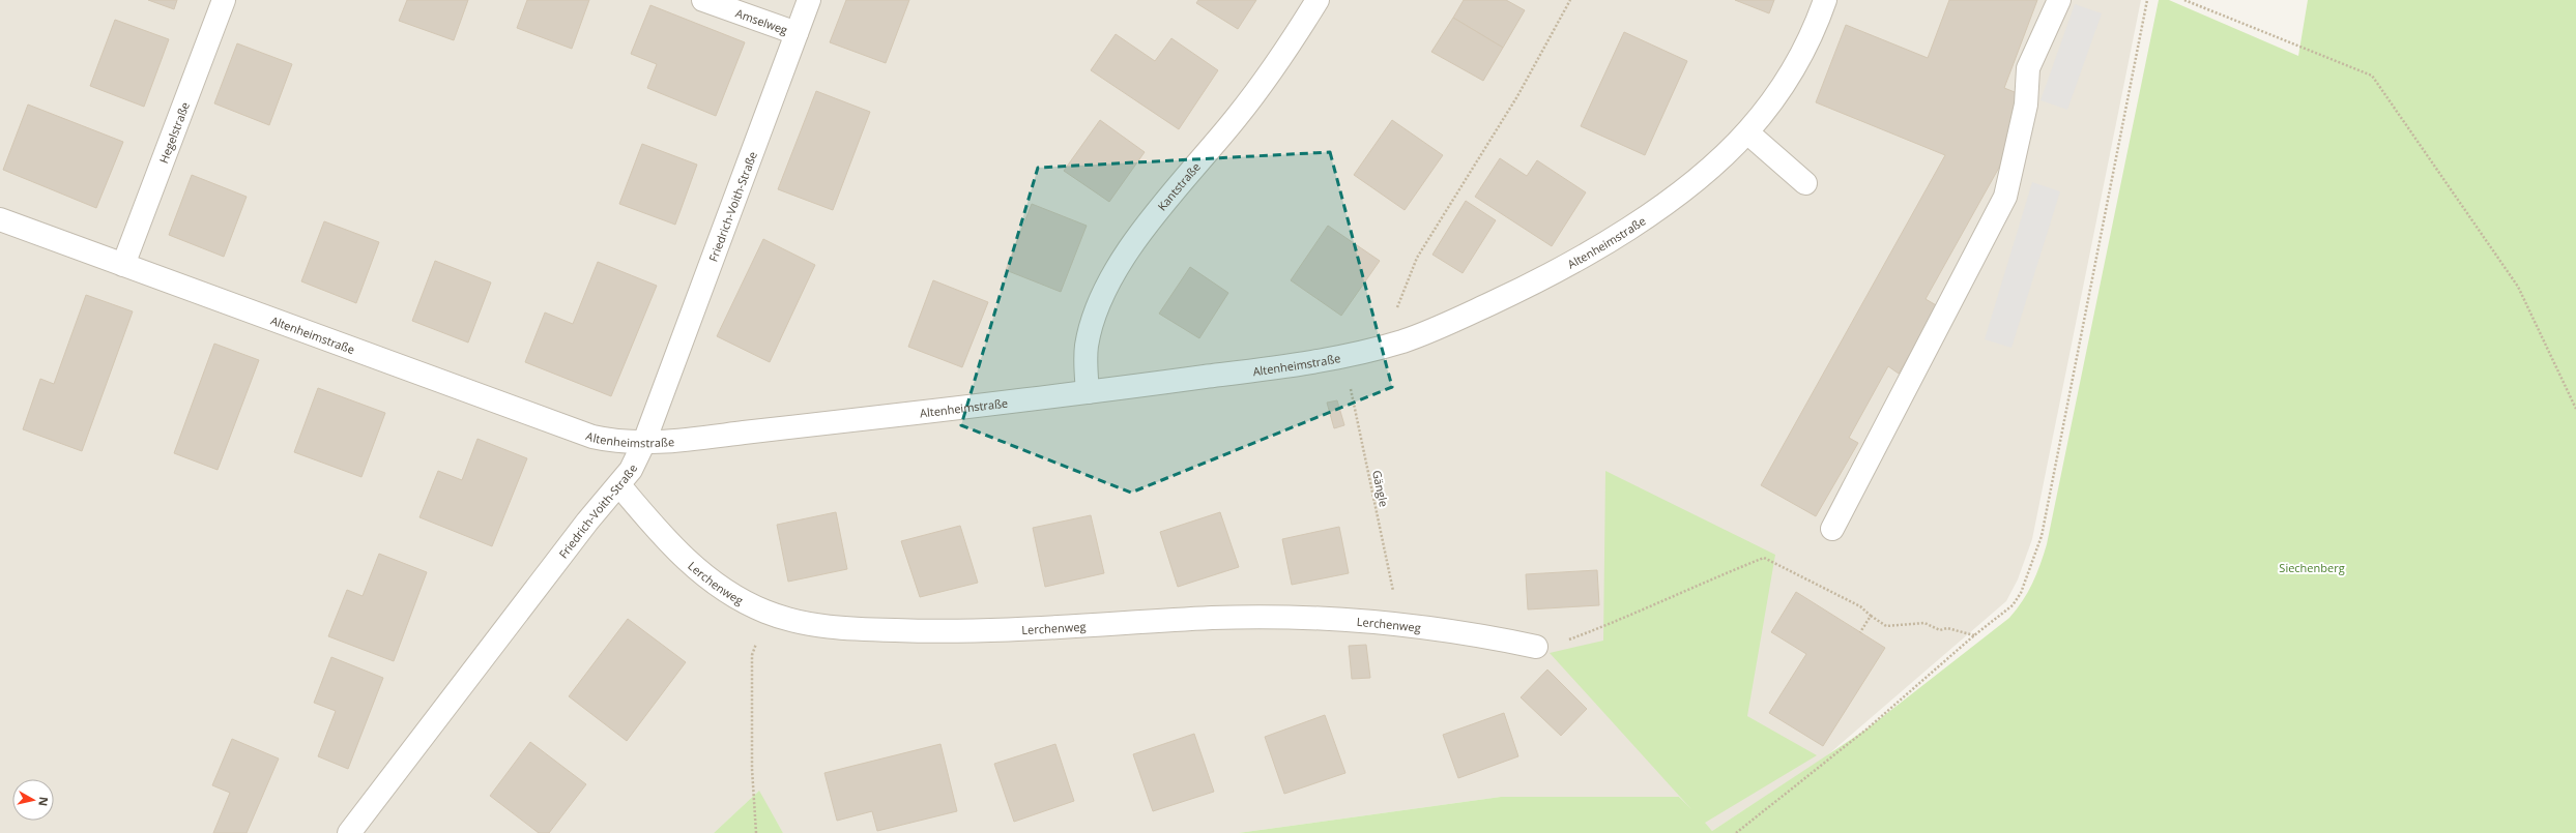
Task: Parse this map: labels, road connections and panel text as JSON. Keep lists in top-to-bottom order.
{
  "streets": {
    "street": [
      "Amselweg",
      "Hegelstraße",
      "Kantstraße",
      "Friedrich-Voith-Straße",
      "Altenheimstraße",
      "Lerchenweg"
    ],
    "path": ["Gängle"]
  },
  "crossings": [
    ["Amselweg", "Friedrich-Voith-Straße"],
    ["Hegelstraße", "Altenheimstraße"],
    ["Kantstraße", "Altenheimstraße"],
    ["Friedrich-Voith-Straße", "Altenheimstraße"],
    ["Friedrich-Voith-Straße", "Lerchenweg"],
    ["Altenheimstraße", "Gängle"],
    ["Gängle", "Lerchenweg"]
  ],
  "parks": ["Siechenberg"],
  "north": "right"
}
